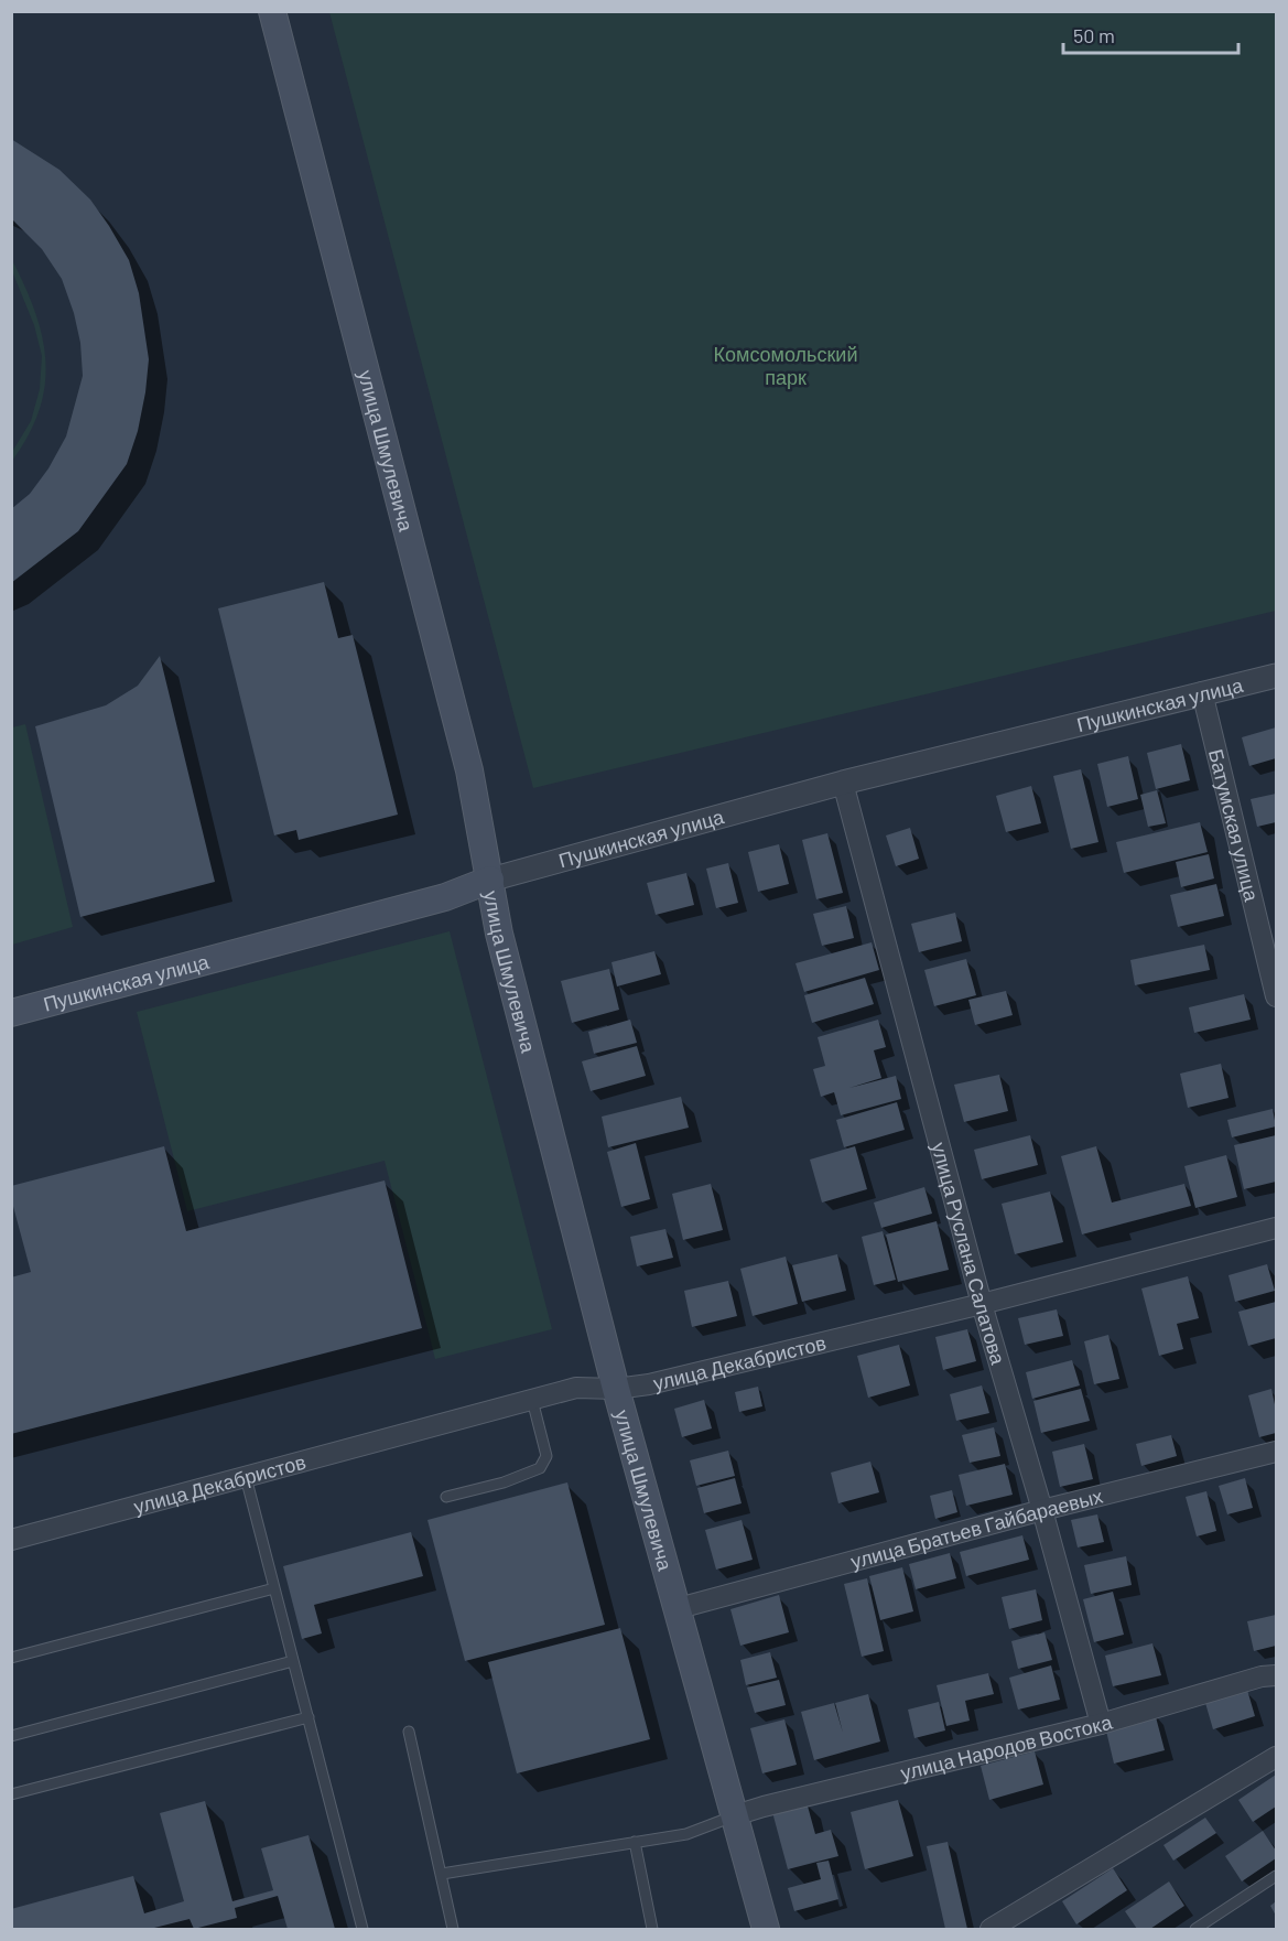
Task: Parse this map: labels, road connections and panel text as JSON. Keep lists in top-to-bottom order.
{
  "streets": {
    "main road": ["улица Шмулевича", "Пушкинская улица"],
    "street": [
      "Батумская улица",
      "улица Руслана Салатова",
      "улица Декабристов",
      "улица Братьев Гайбараевых",
      "улица Народов Востока"
    ]
  },
  "crossings": [
    ["улица Шмулевича", "Пушкинская улица"],
    ["улица Шмулевича", "улица Декабристов"],
    ["улица Шмулевича", "улица Братьев Гайбараевых"],
    ["улица Шмулевича", "улица Народов Востока"],
    ["Пушкинская улица", "Батумская улица"],
    ["Пушкинская улица", "улица Руслана Салатова"],
    ["улица Руслана Салатова", "улица Декабристов"],
    ["улица Руслана Салатова", "улица Братьев Гайбараевых"],
    ["улица Руслана Салатова", "улица Народов Востока"]
  ],
  "parks": ["Комсомольский парк"],
  "scale_bar": "50 m"
}
